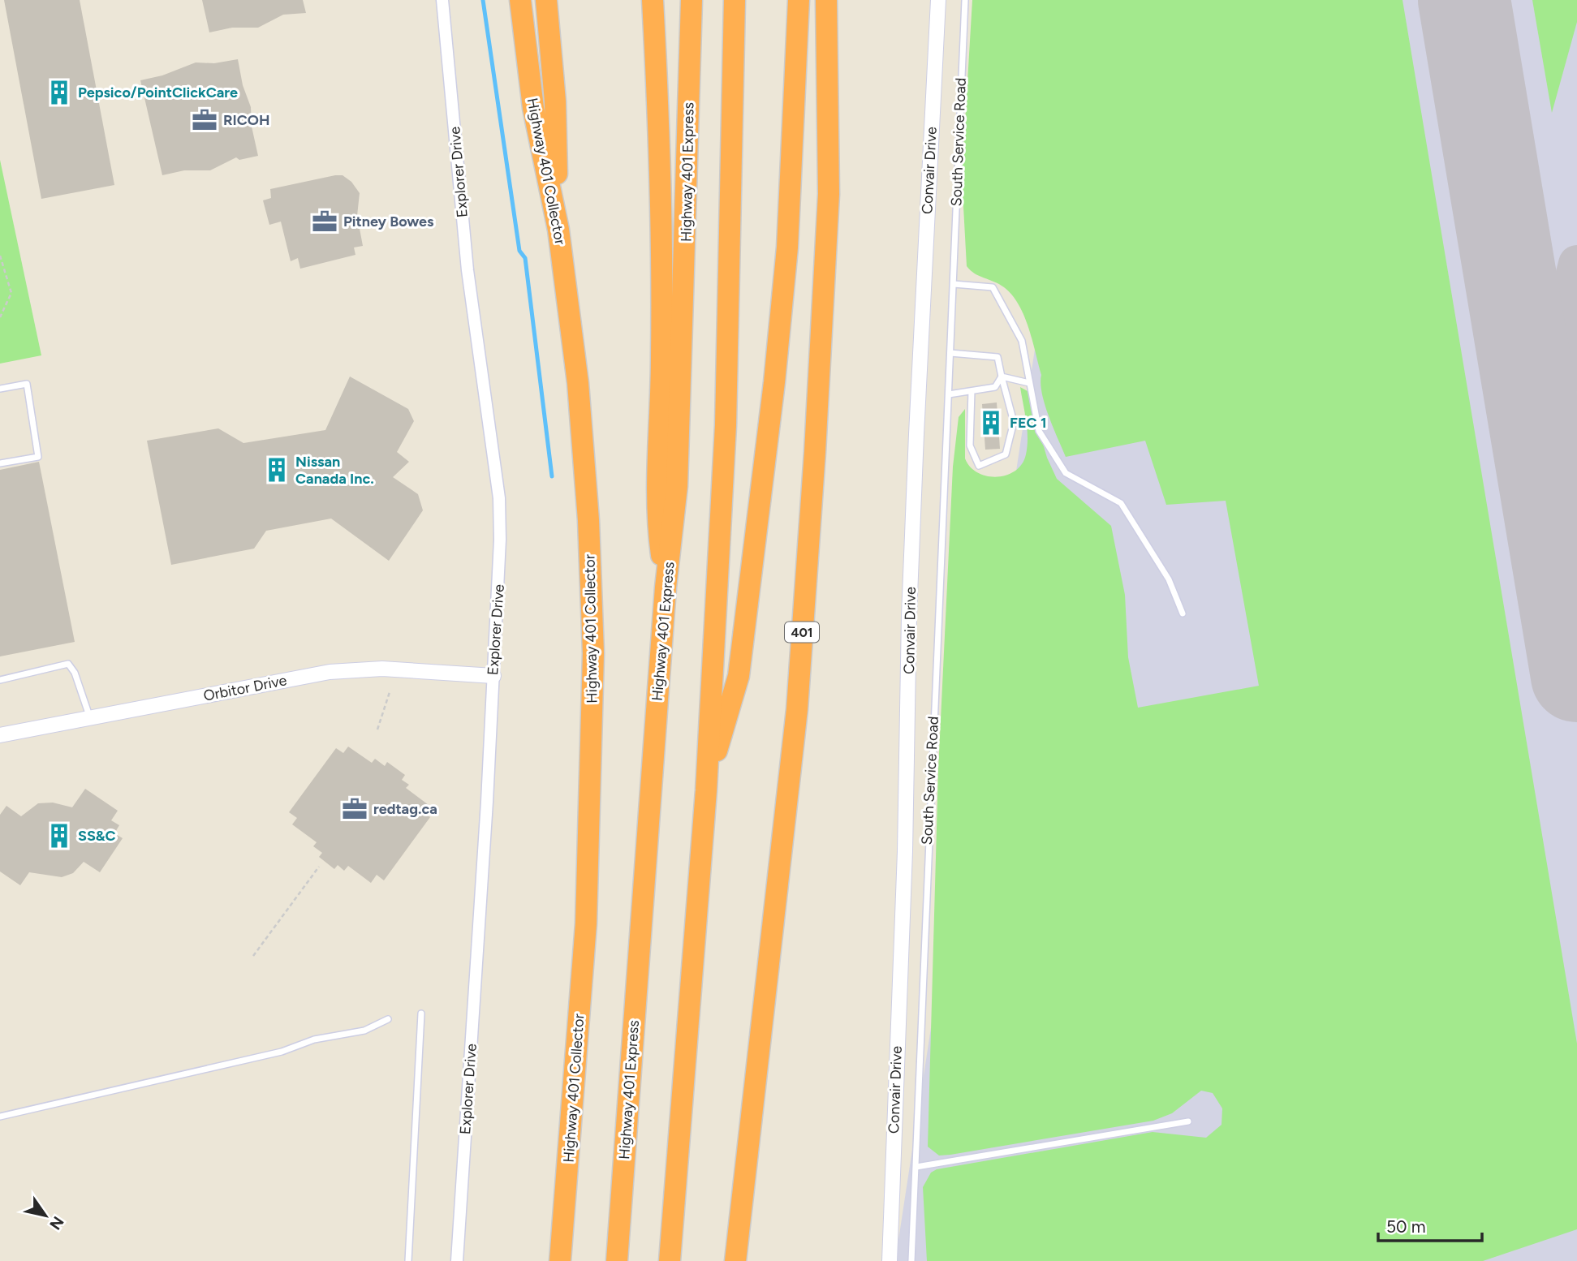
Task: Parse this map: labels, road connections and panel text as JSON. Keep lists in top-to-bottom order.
{
  "streets": {
    "highway": ["Highway 401 Collector", "Highway 401 Express", "401"],
    "street": ["Convair Drive", "Explorer Drive", "Orbitor Drive"],
    "lane": ["South Service Road"]
  },
  "crossings": [
    ["Explorer Drive", "Orbitor Drive"]
  ],
  "places": {
    "building": [
      "Pepsico/PointClickCare",
      "FEC 1",
      "Nissan Canada Inc.",
      "SS&C"
    ],
    "office": ["RICOH", "Pitney Bowes", "redtag.ca"]
  },
  "scale_bar": "50 m",
  "north": "bottom right"
}
